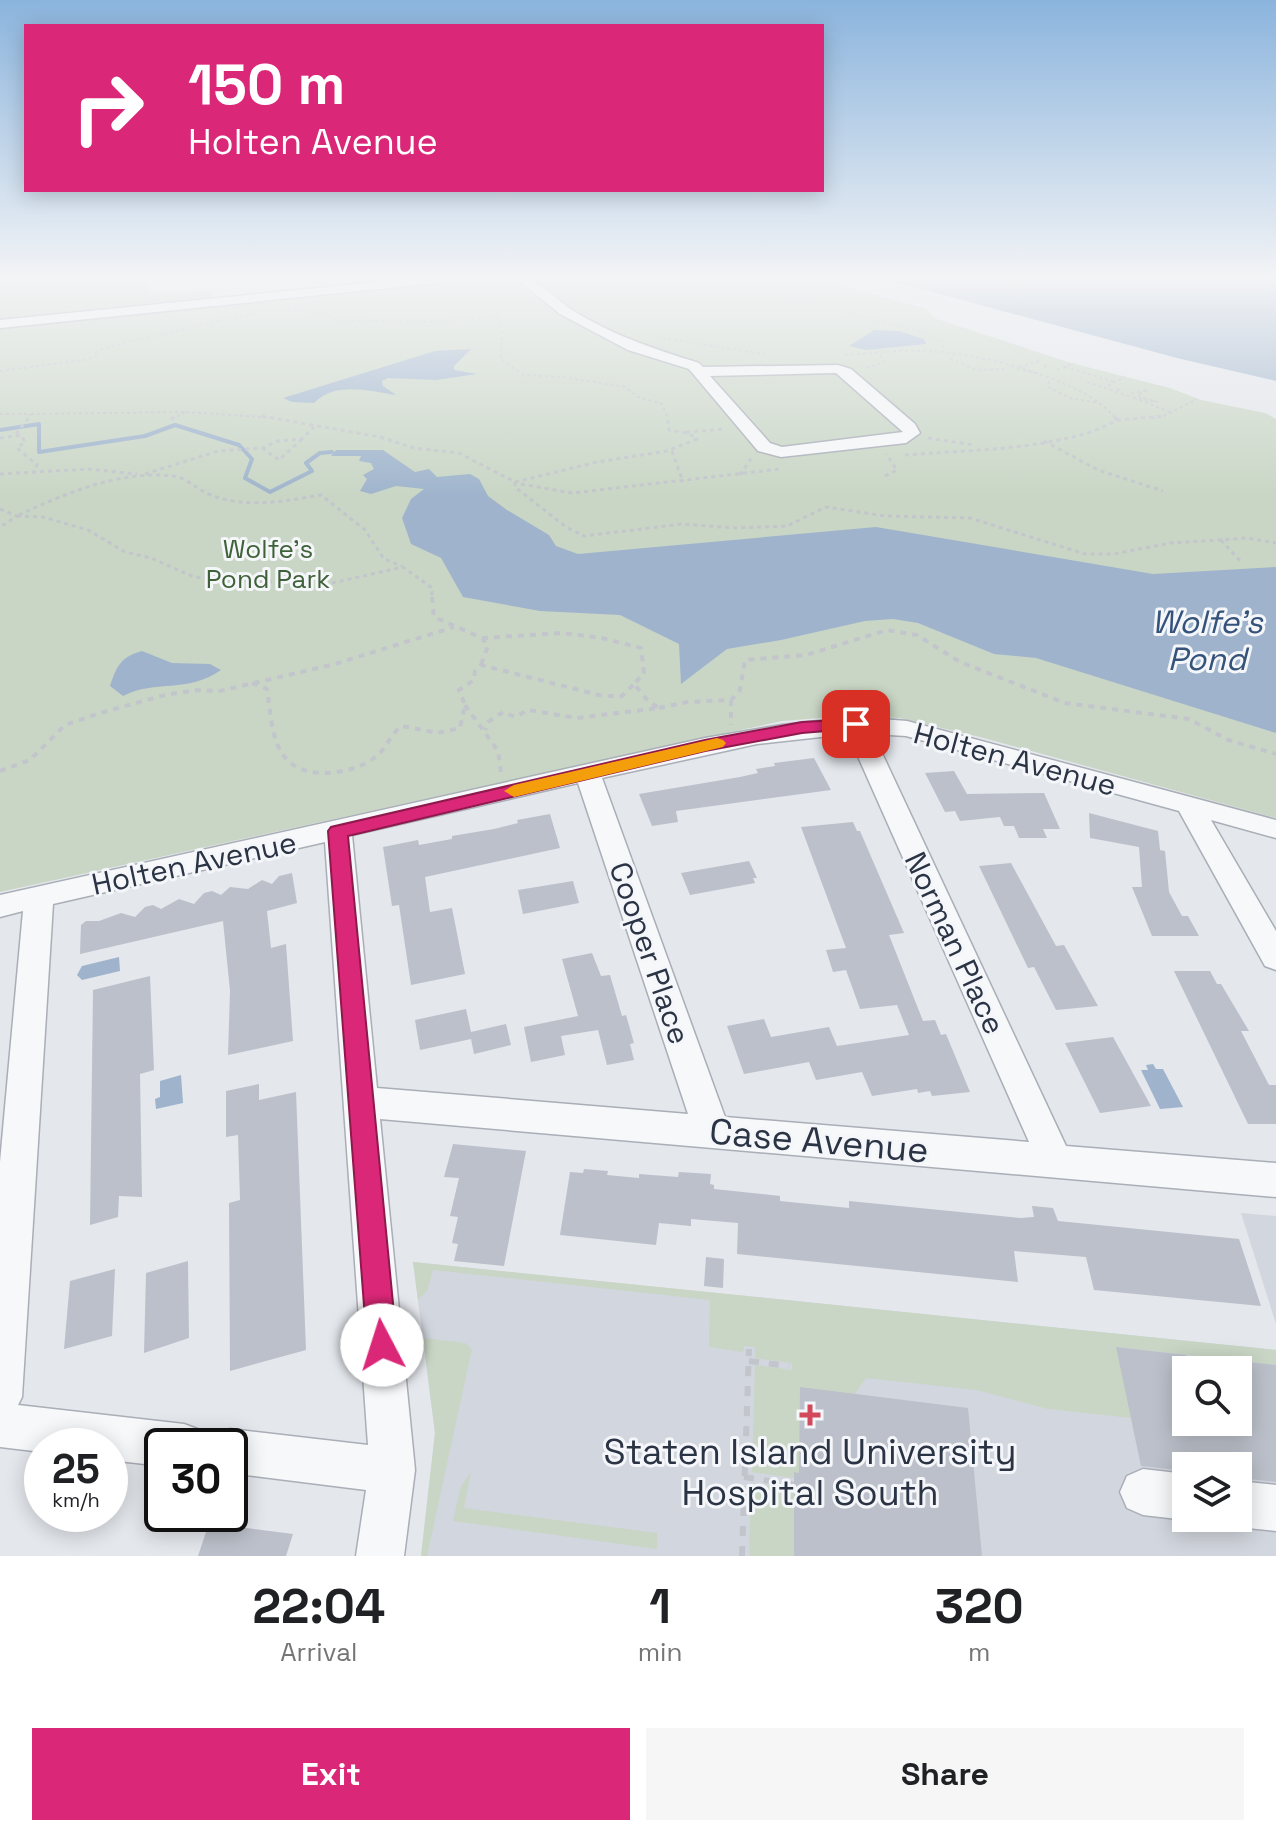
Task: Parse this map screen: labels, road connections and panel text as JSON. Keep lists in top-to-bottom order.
{
  "streets": {
    "street": [
      "Holten Avenue",
      "Norman Place",
      "Cooper Place",
      "Case Avenue"
    ]
  },
  "crossings": [
    ["Holten Avenue", "Norman Place"],
    ["Holten Avenue", "Cooper Place"],
    ["Norman Place", "Case Avenue"],
    ["Cooper Place", "Case Avenue"]
  ],
  "water": ["Wolfe's Pond"],
  "parks": ["Wolfe's Pond Park"],
  "places": {
    "health": ["Staten Island University Hospital South"]
  },
  "page": {
    "turn": ["150 m", "Holten Avenue"],
    "speed": "25 km/h",
    "limit": "30",
    "eta": [
      "22:04",
      "Arrival",
      "1",
      "min",
      "320",
      "m"
    ],
    "buttons": ["Exit", "Share"]
  }
}
